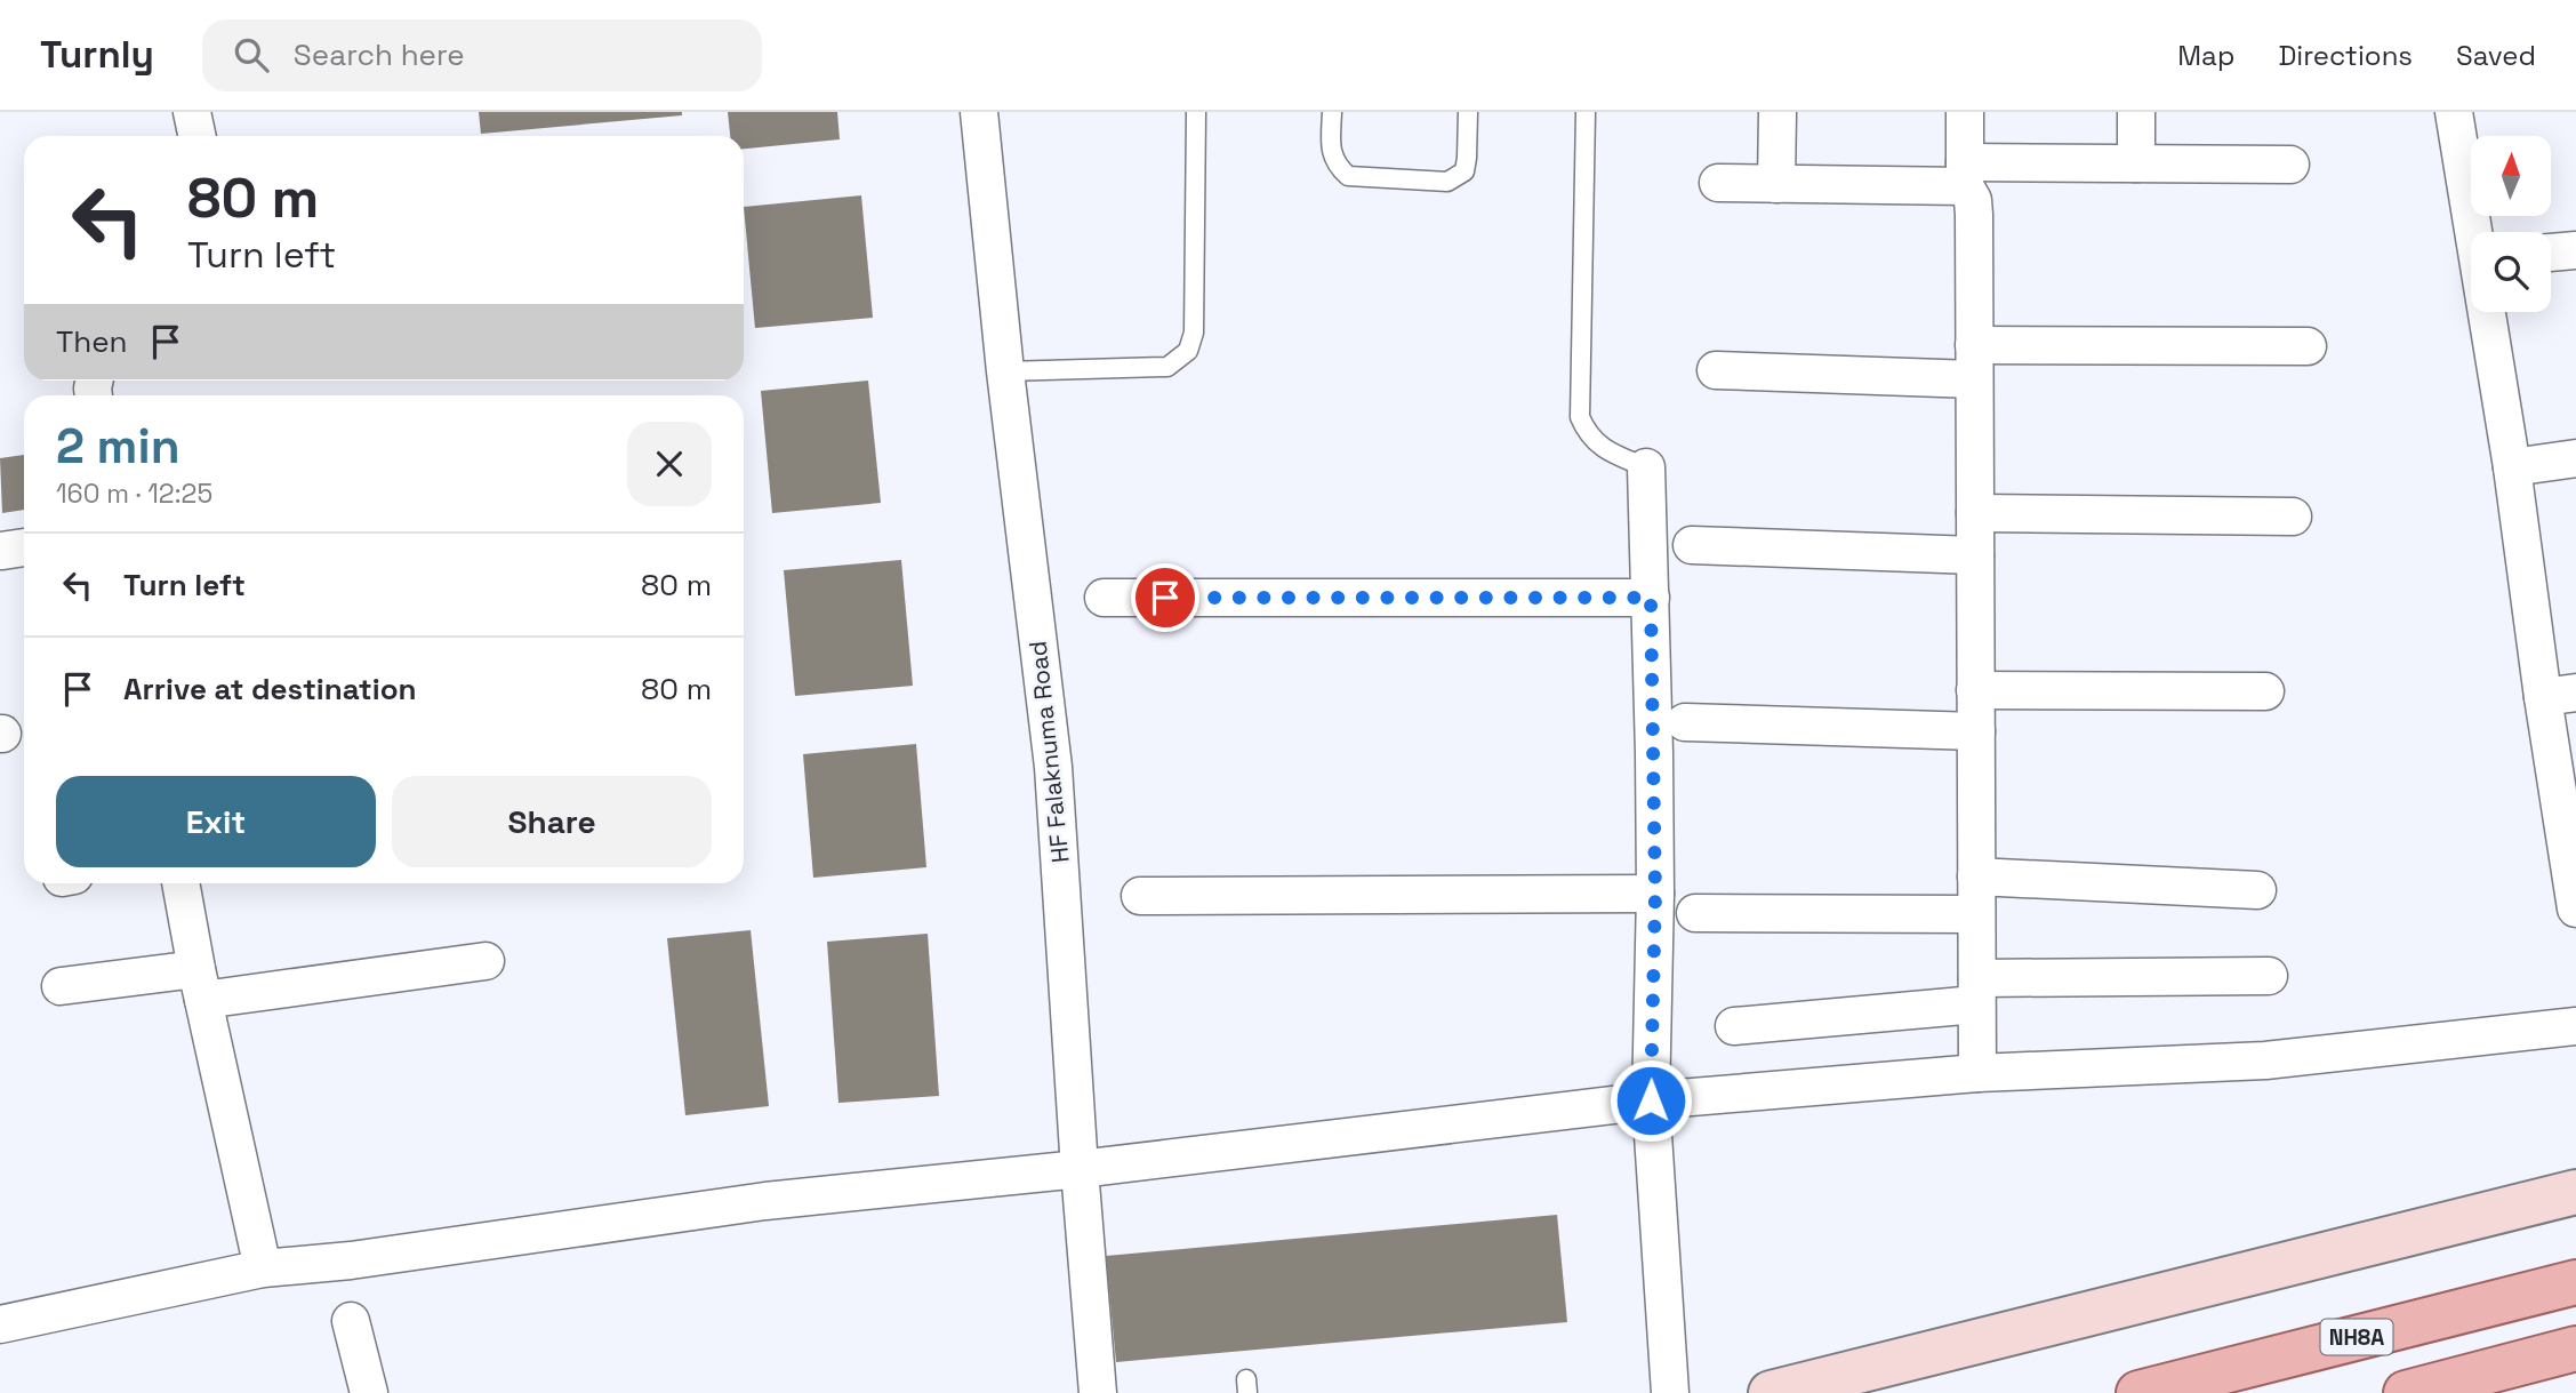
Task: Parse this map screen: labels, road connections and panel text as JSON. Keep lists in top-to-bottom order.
{
  "streets": {
    "main road": ["NH8A"],
    "street": ["HF Falaknuma Road"]
  },
  "north": "top",
  "page": {
    "header": "Turnly",
    "search": "Search here",
    "nav": ["Map", "Directions", "Saved"],
    "turn": ["80 m", "Turn left"],
    "then": "Then",
    "heading": ["2 min", "160 m · 12:25"],
    "list": [
      {
        "name": "Turn left",
        "value": "80 m"
      },
      {
        "name": "Arrive at destination",
        "value": "80 m"
      }
    ],
    "buttons": ["Exit", "Share"]
  }
}
